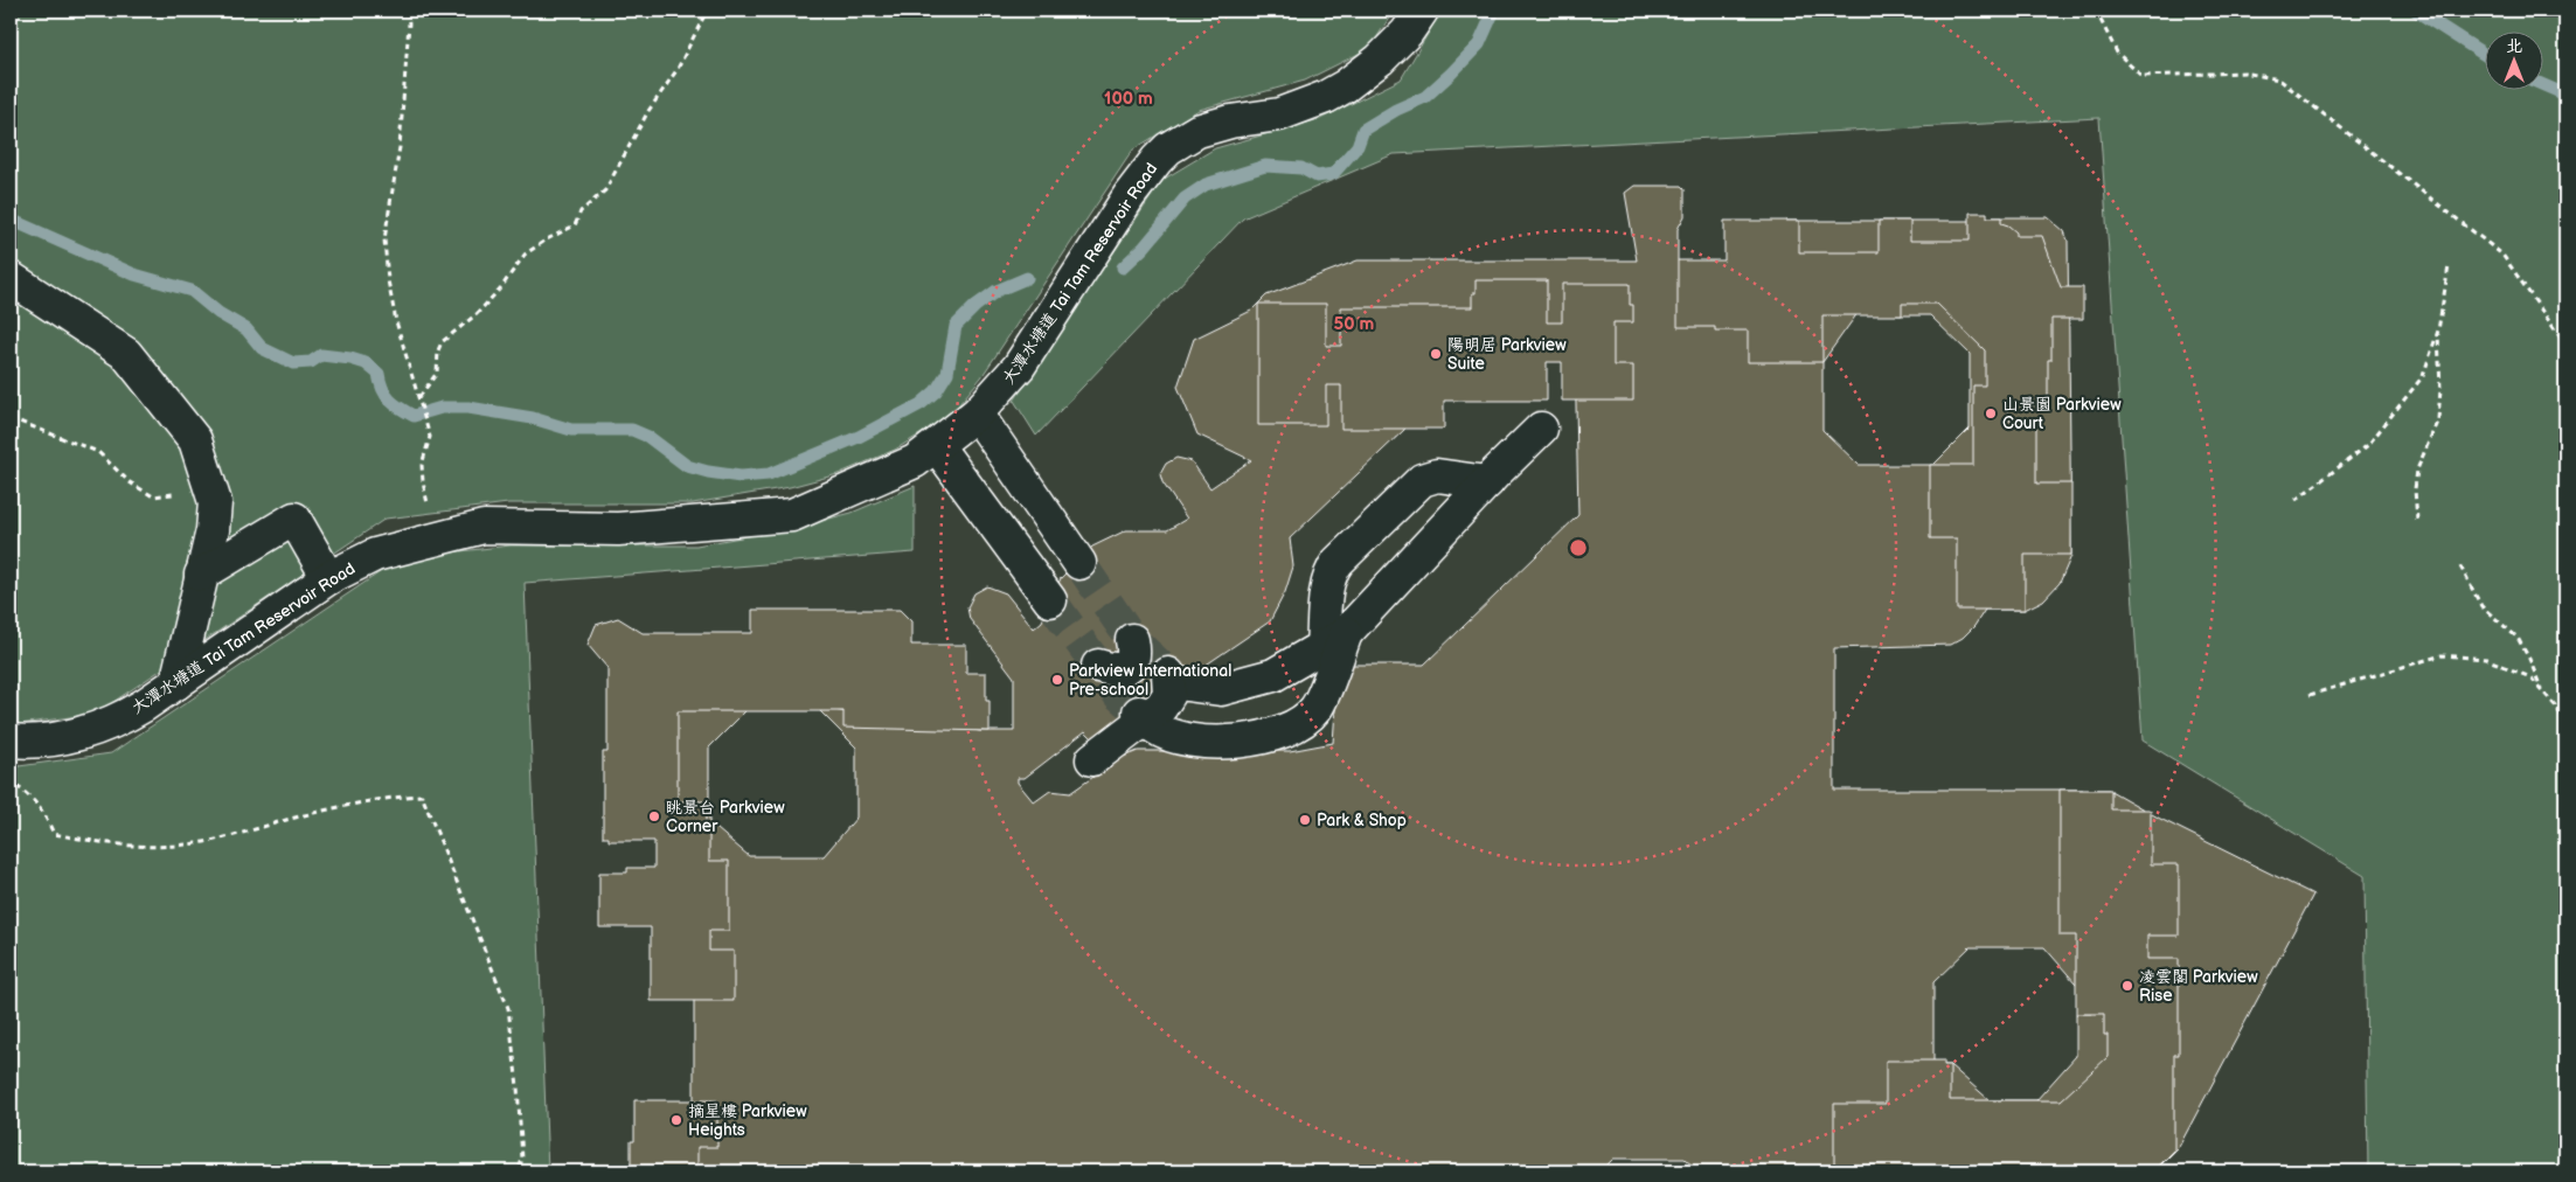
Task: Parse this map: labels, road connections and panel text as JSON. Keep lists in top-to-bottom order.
{
  "streets": {
    "street": ["大潭水塘道 Tai Tam Reservoir Road"]
  },
  "places": [
    "陽明居 Parkview Suite",
    "山景園 Parkview Court",
    "Parkview International Pre-school",
    "眺景台 Parkview Corner",
    "Park & Shop",
    "凌雲閣 Parkview Rise",
    "摘星樓 Parkview Heights"
  ],
  "north": "top",
  "rings": ["100 m", "50 m"]
}
